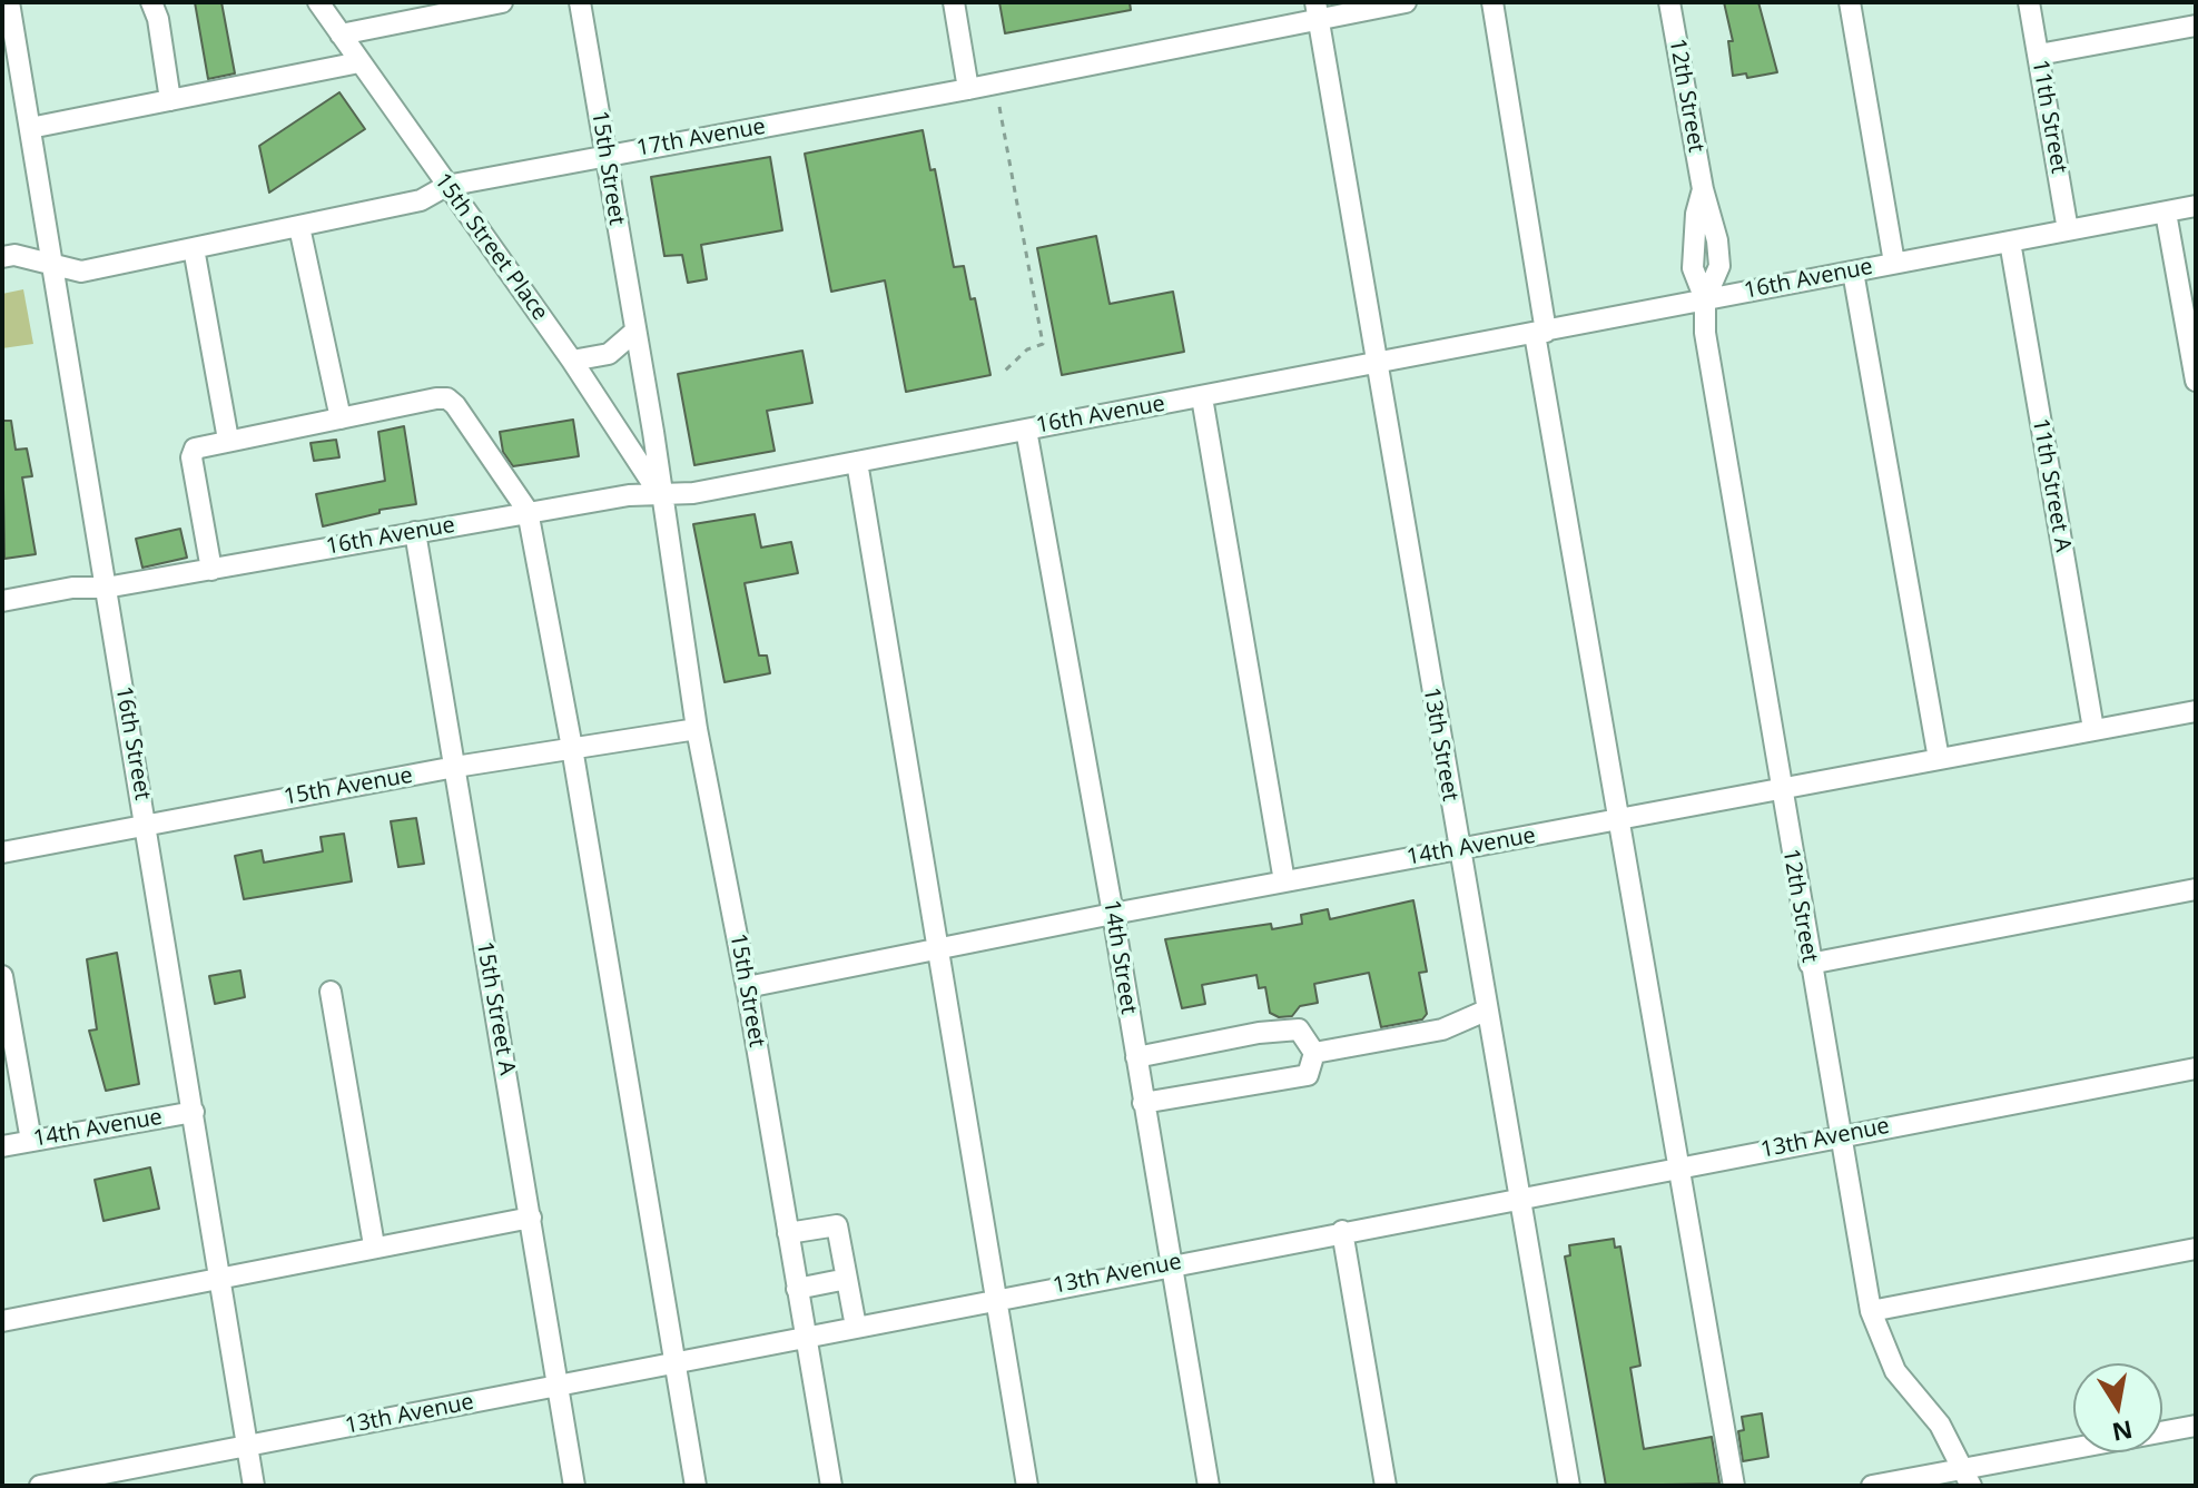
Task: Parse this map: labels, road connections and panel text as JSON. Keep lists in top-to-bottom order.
{
  "streets": {
    "street": [
      "12th Street",
      "11th Street",
      "17th Avenue",
      "15th Street",
      "15th Street Place",
      "16th Avenue",
      "11th Street A",
      "16th Street",
      "13th Street",
      "15th Avenue",
      "14th Avenue",
      "14th Street",
      "15th Street A",
      "13th Avenue"
    ]
  },
  "crossings": [
    ["12th Street", "16th Avenue"],
    ["12th Street", "14th Avenue"],
    ["12th Street", "13th Avenue"],
    ["11th Street", "16th Avenue"],
    ["17th Avenue", "15th Street"],
    ["17th Avenue", "15th Street Place"],
    ["17th Avenue", "16th Street"],
    ["17th Avenue", "13th Street"],
    ["15th Street", "15th Street Place"],
    ["15th Street", "16th Avenue"],
    ["15th Street", "15th Avenue"],
    ["15th Street", "14th Avenue"],
    ["15th Street", "13th Avenue"],
    ["15th Street Place", "16th Avenue"],
    ["16th Avenue", "11th Street A"],
    ["16th Avenue", "16th Street"],
    ["16th Avenue", "13th Street"],
    ["16th Avenue", "14th Street"],
    ["16th Avenue", "15th Street A"],
    ["11th Street A", "14th Avenue"],
    ["16th Street", "15th Avenue"],
    ["16th Street", "14th Avenue"],
    ["16th Street", "13th Avenue"],
    ["13th Street", "14th Avenue"],
    ["13th Street", "13th Avenue"],
    ["15th Avenue", "15th Street A"],
    ["14th Avenue", "14th Street"],
    ["14th Street", "13th Avenue"],
    ["15th Street A", "13th Avenue"]
  ],
  "north": "bottom"
}
